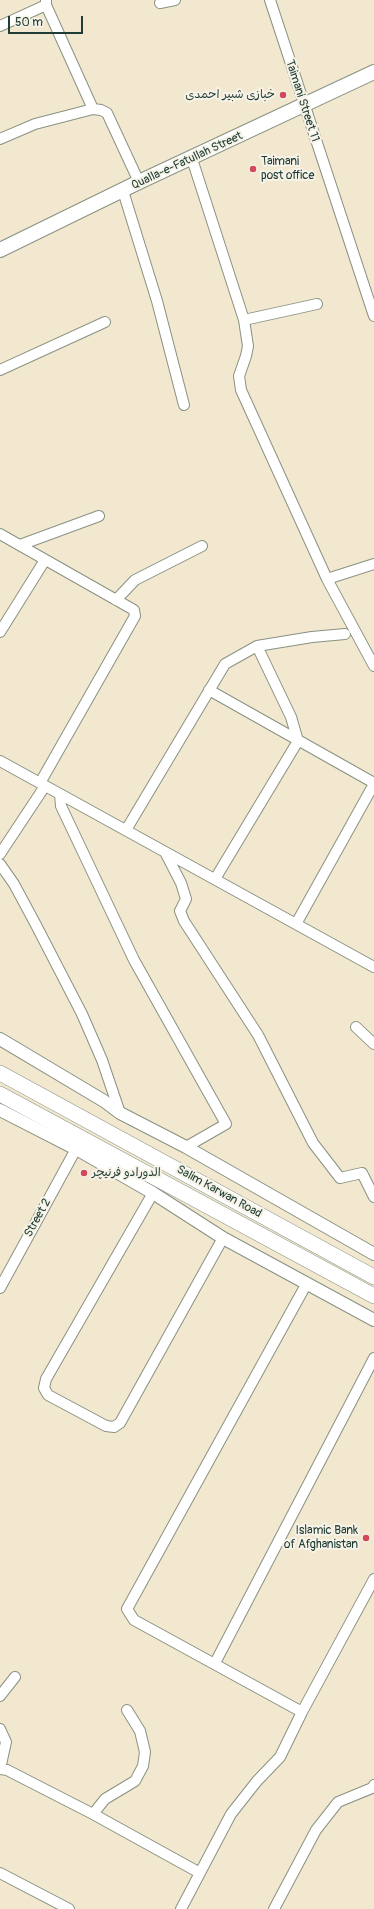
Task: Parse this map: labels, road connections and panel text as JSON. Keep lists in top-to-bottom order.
{
  "streets": {
    "main road": ["Qualla-e-Fatullah Street", "Salim Karwan Road"],
    "street": ["Taimani Street 11", "Street 2"]
  },
  "crossings": [
    ["Taimani Street 11", "Qualla-e-Fatullah Street"],
    ["Salim Karwan Road", "Street 2"]
  ],
  "places": [
    "خبازی شبیر احمدی",
    "Taimani post office",
    "الدورادو فرنیچر",
    "Islamic Bank of Afghanistan"
  ],
  "scale_bar": "50 m"
}
